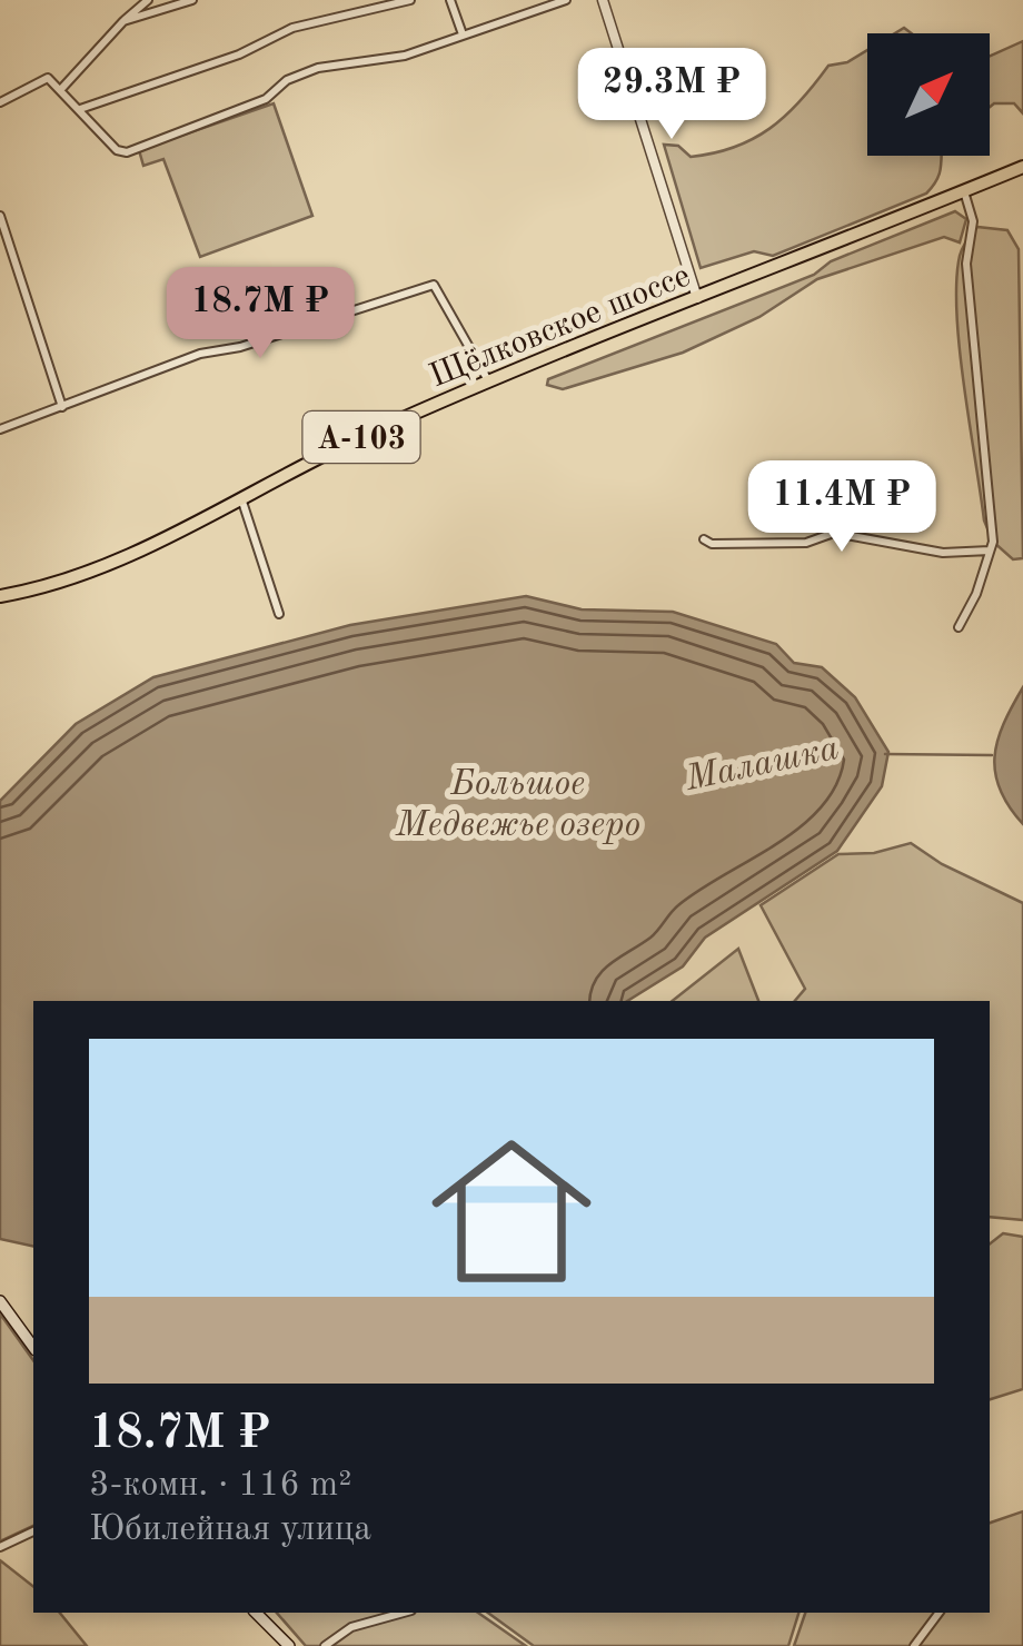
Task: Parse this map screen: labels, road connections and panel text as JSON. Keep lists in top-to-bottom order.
{
  "streets": {
    "main road": ["Щёлковское шоссе", "А-103"]
  },
  "water": ["Малашка", "Большое Медвежье озеро"],
  "north": "top right",
  "page": {
    "price": ["29.3M ₽", "18.7M ₽", "11.4M ₽"],
    "list": [
      {
        "name": "18.7M ₽",
        "note": "3-комн. · 116 m² · Юбилейная улица"
      }
    ]
  }
}
